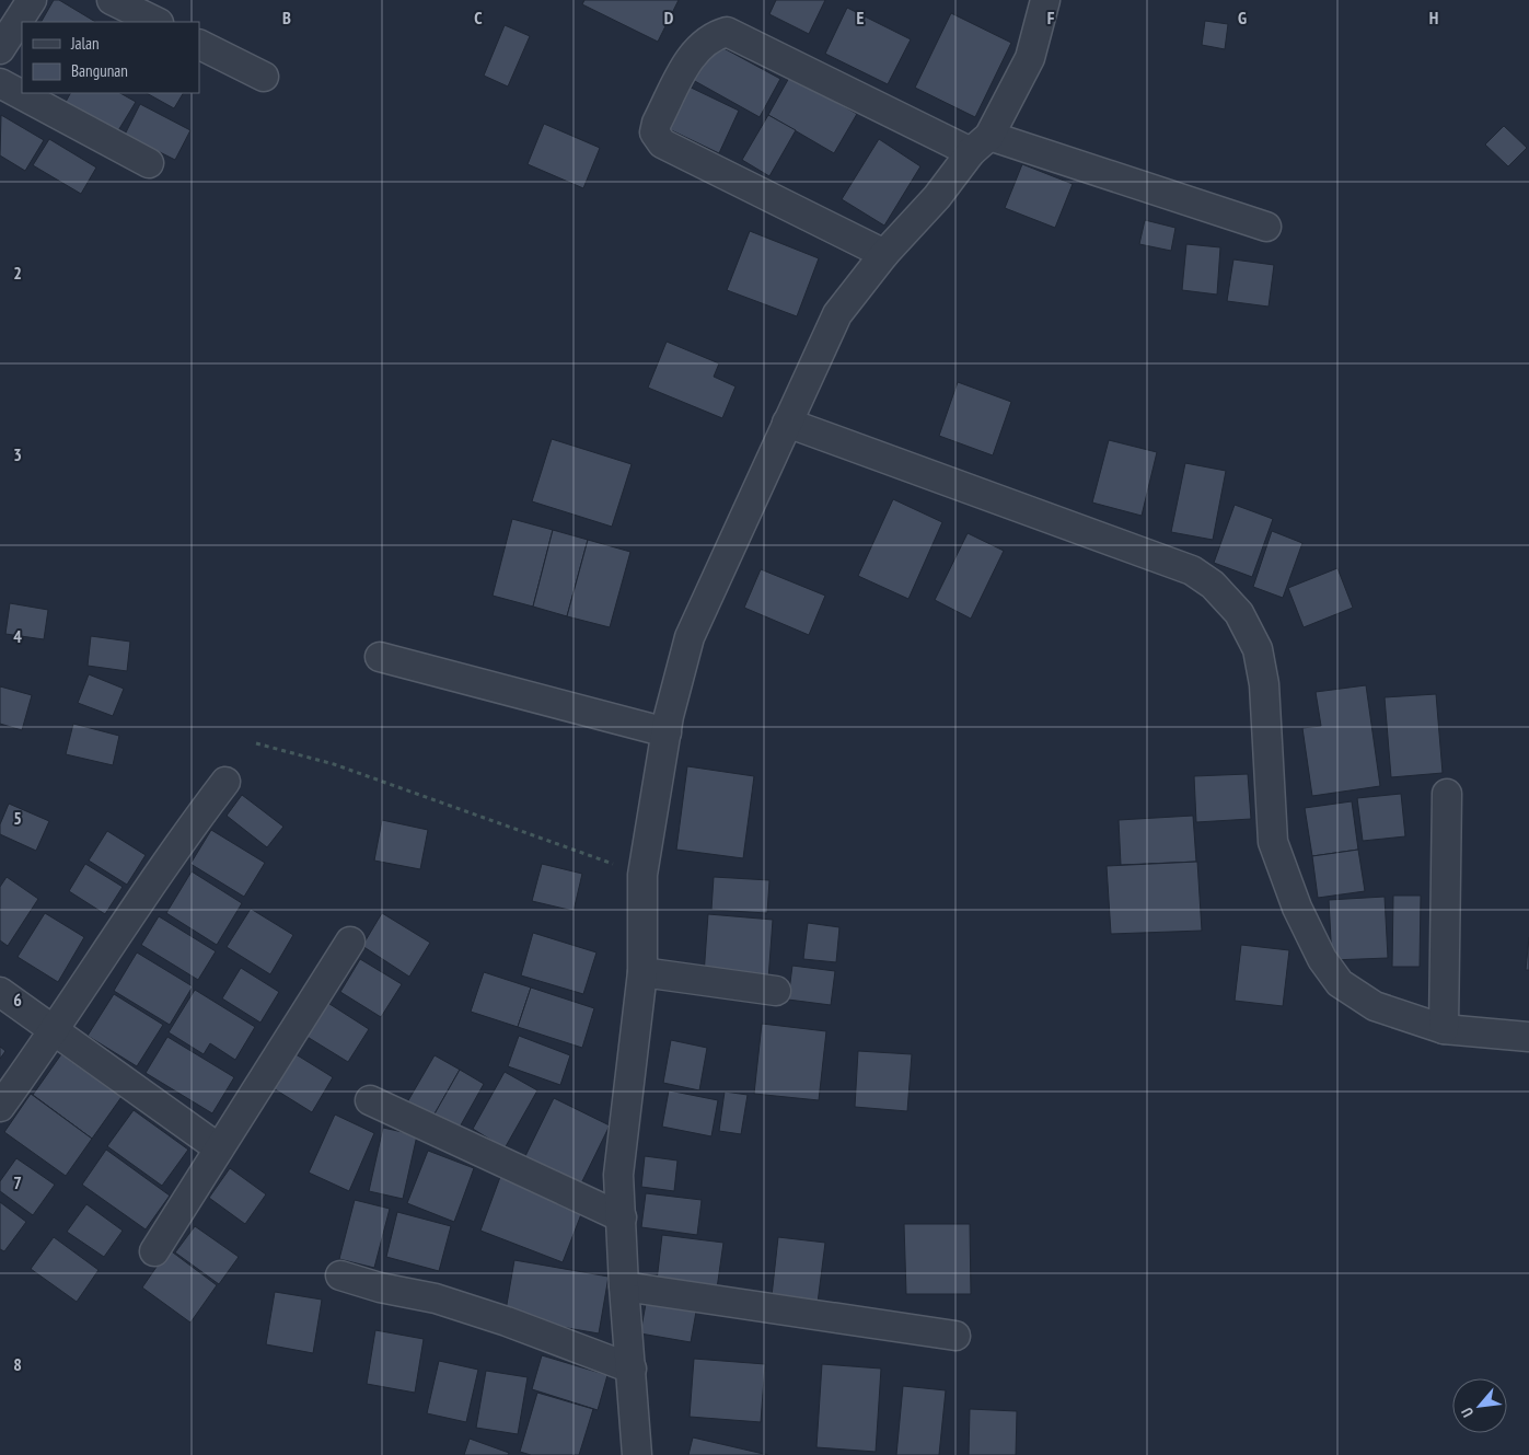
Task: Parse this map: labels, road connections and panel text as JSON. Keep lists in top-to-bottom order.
{
  "legend": ["Jalan", "Bangunan"],
  "north": "bottom left",
  "grid": {
    "columns": [
      "B",
      "C",
      "D",
      "E",
      "F",
      "G",
      "H"
    ],
    "rows": [
      "2",
      "3",
      "4",
      "5",
      "6",
      "7",
      "8"
    ]
  }
}
